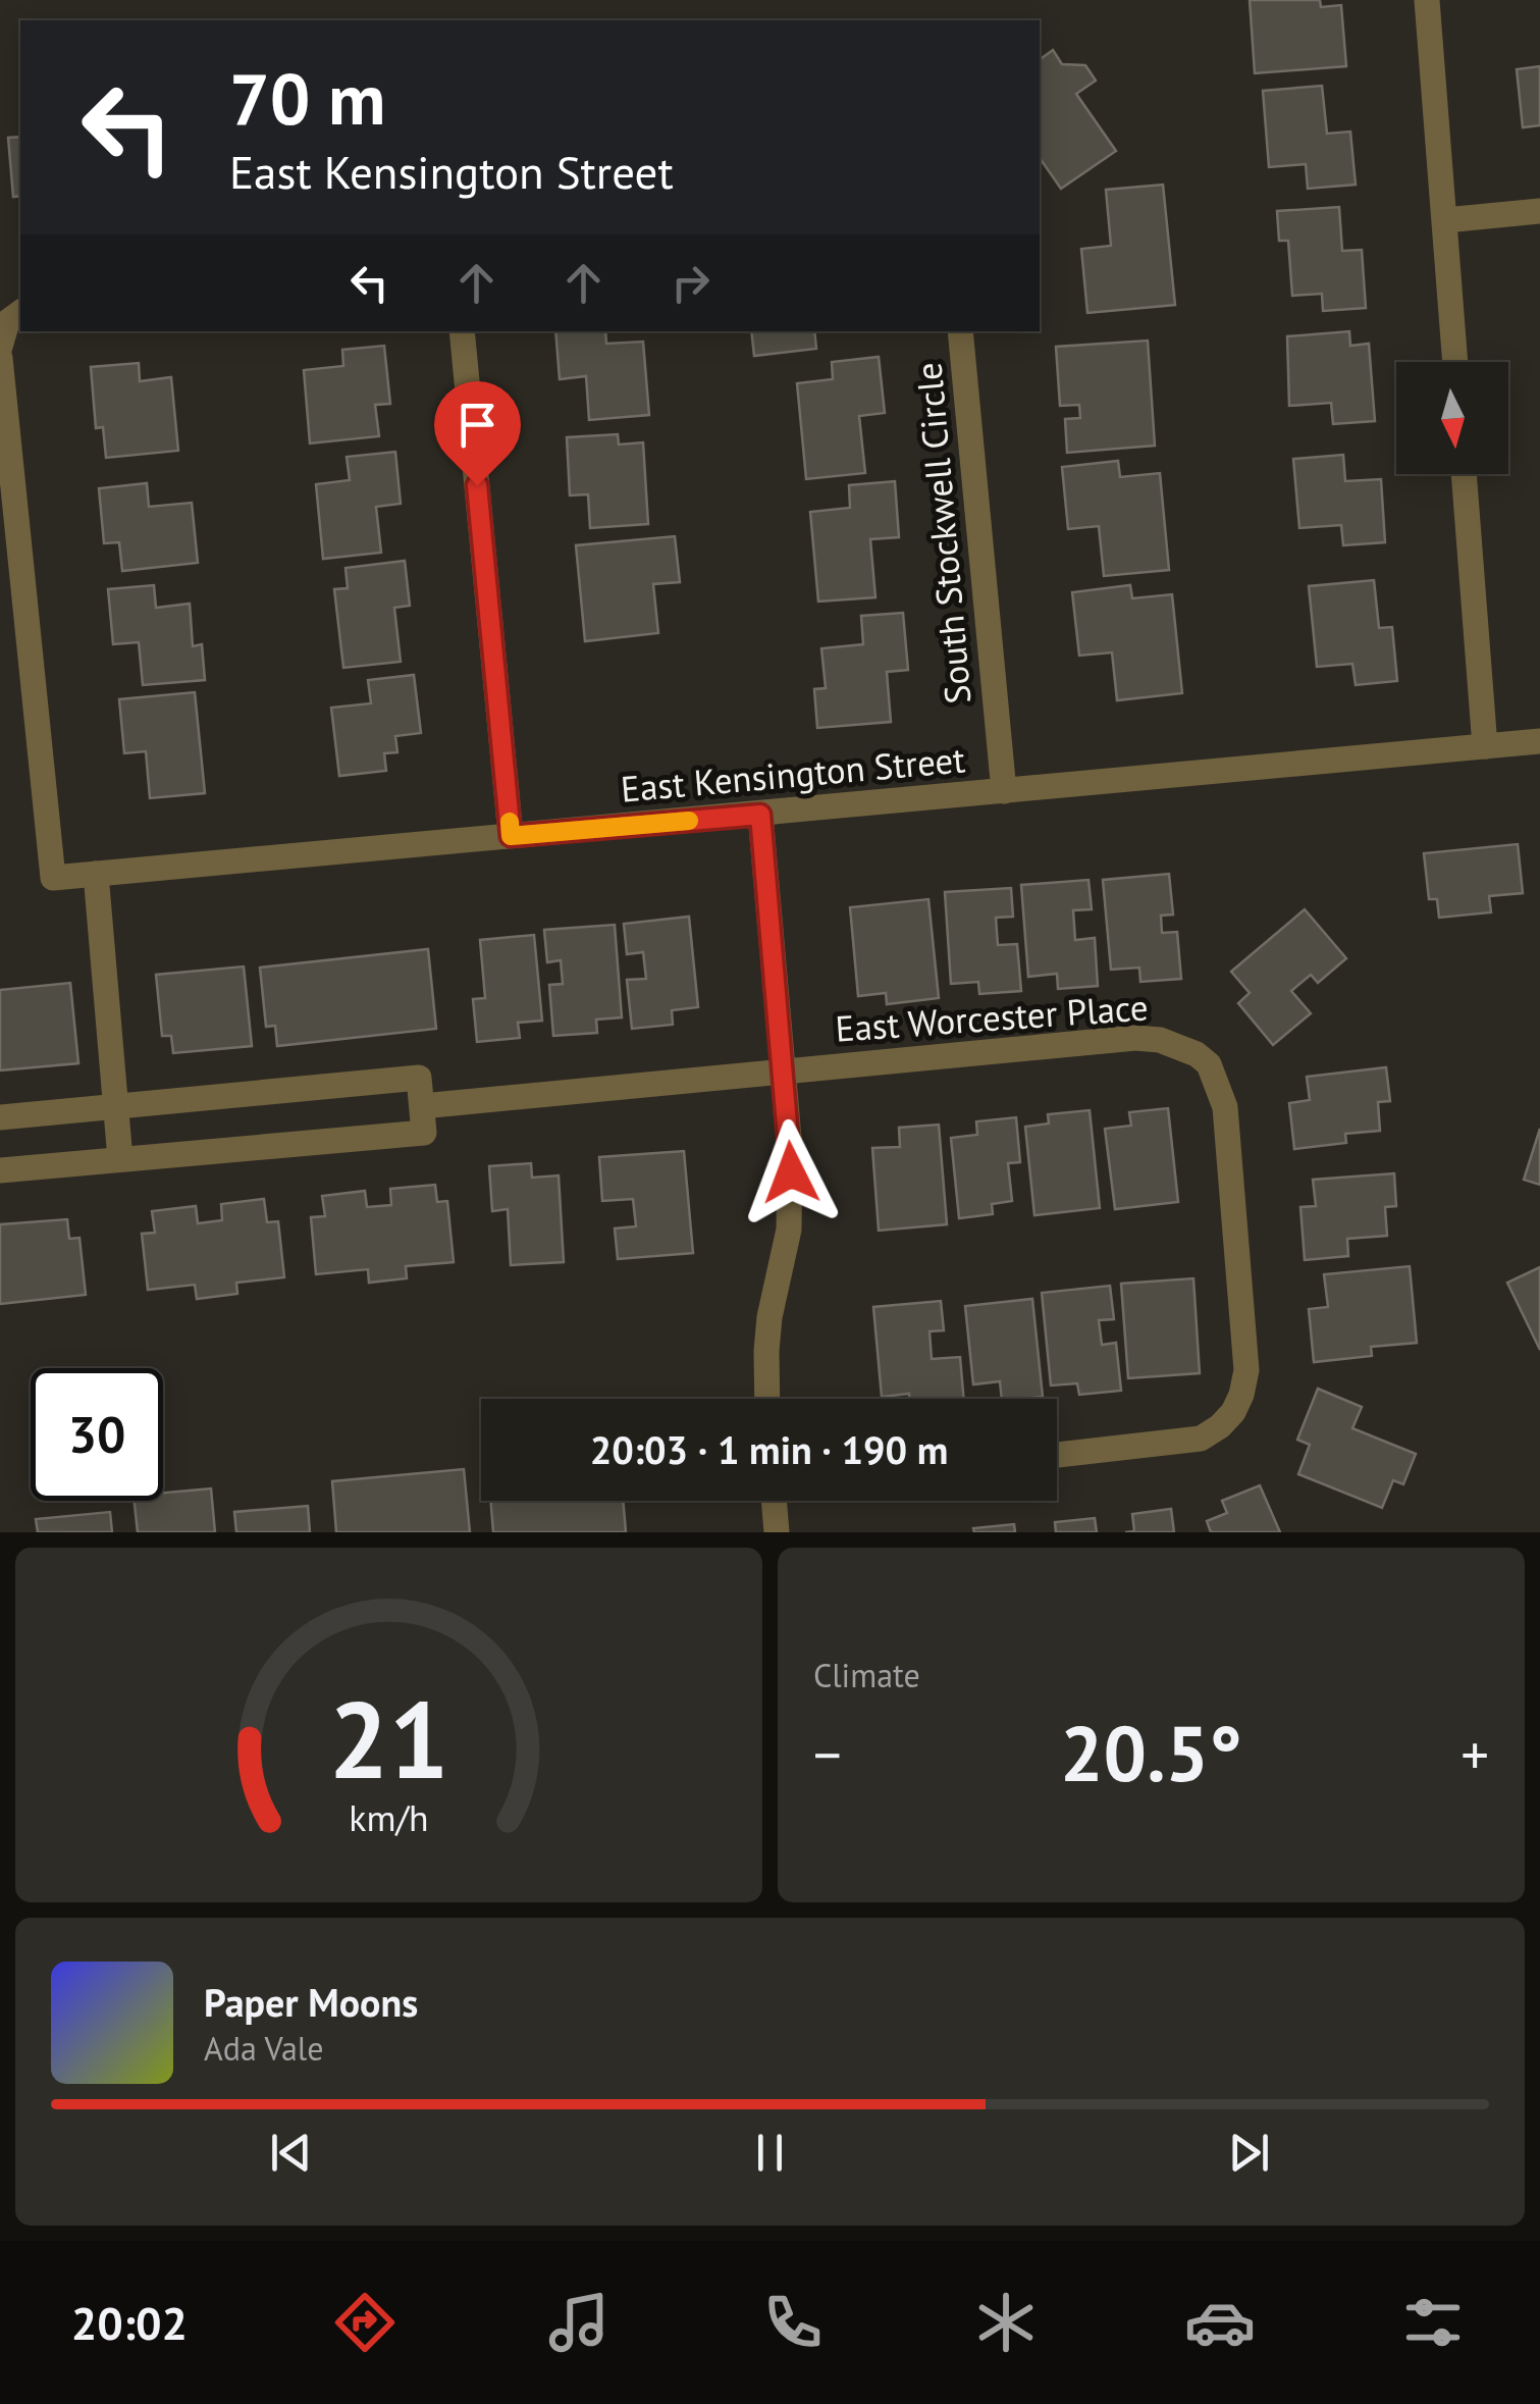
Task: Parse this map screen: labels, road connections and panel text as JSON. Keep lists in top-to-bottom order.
{
  "streets": {
    "street": ["South Stockwell Circle", "East Kensington Street", "East Worcester Place"]
  },
  "crossings": [
    ["South Stockwell Circle", "East Kensington Street"]
  ],
  "north": "bottom",
  "page": {
    "turn": ["70 m", "East Kensington Street"],
    "limit": "30",
    "trip": "20:03 · 1 min · 190 m",
    "tile": "Climate",
    "heat": ["−", "20.5°", "+"],
    "song": ["Paper Moons", "Ada Vale"],
    "tabs": "20:02",
    "gauge": ["21", "km/h"]
  }
}
